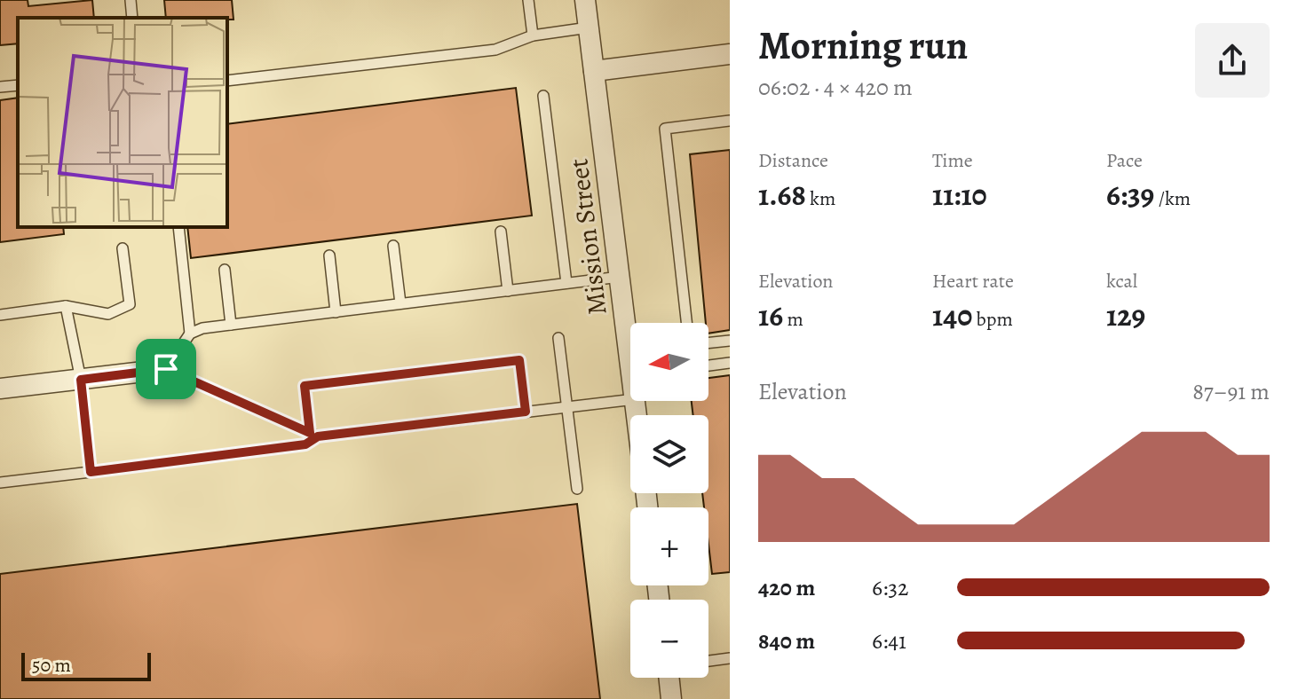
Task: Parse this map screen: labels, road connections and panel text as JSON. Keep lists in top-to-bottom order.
{
  "streets": {
    "street": ["Mission Street"]
  },
  "scale_bar": "50 m",
  "north": "left",
  "page": {
    "heading": ["Morning run", "06:02 · 4 × 420 m"],
    "stats": [
      ["Distance", "1.68 km"],
      ["Time", "11:10"],
      ["Pace", "6:39 /km"],
      ["Elevation", "16 m"],
      ["Heart rate", "140 bpm"],
      ["kcal", "129"]
    ],
    "map_buttons": ["+", "−"],
    "chart": ["Elevation", "87–91 m"],
    "list": [
      {
        "name": "420 m",
        "note": "6:32"
      },
      {
        "name": "840 m",
        "note": "6:41"
      }
    ],
    "scale": "50 m"
  }
}
